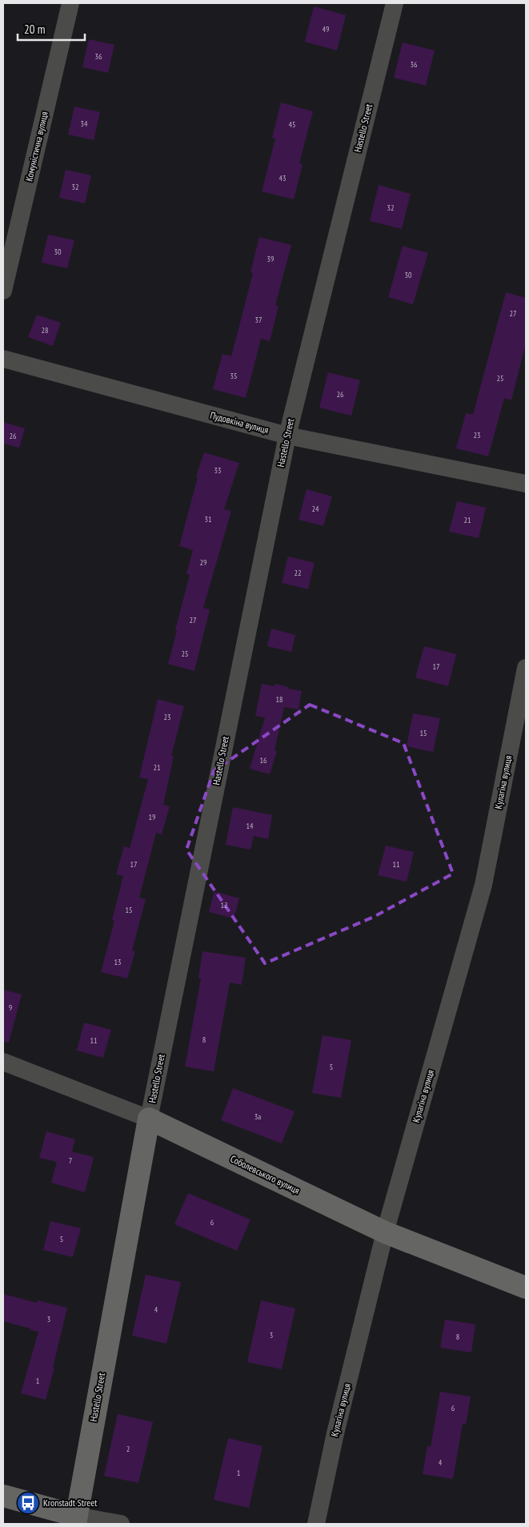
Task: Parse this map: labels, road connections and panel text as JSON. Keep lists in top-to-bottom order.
{
  "streets": {
    "street": [
      "Hastello Street",
      "Комуністична вулиця",
      "Пудовкіна вулиця",
      "Кулагіна вулиця",
      "Соболевського вулиця"
    ]
  },
  "crossings": [
    ["Hastello Street", "Пудовкіна вулиця"],
    ["Hastello Street", "Соболевського вулиця"],
    ["Кулагіна вулиця", "Соболевського вулиця"]
  ],
  "places": {
    "bus stop": ["Kronstadt Street"]
  },
  "house_numbers": [
    "49",
    "36",
    "36",
    "34",
    "45",
    "43",
    "32",
    "32",
    "30",
    "39",
    "30",
    "27",
    "37",
    "28",
    "35",
    "25",
    "26",
    "23",
    "26",
    "33",
    "24",
    "31",
    "21",
    "29",
    "22",
    "27",
    "25",
    "17",
    "18",
    "23",
    "15",
    "16",
    "21",
    "19",
    "14",
    "17",
    "11",
    "12",
    "15",
    "13",
    "9",
    "8",
    "11",
    "5",
    "3а",
    "7",
    "6",
    "5",
    "4",
    "3",
    "3",
    "8",
    "1",
    "6",
    "2",
    "4",
    "1"
  ],
  "scale_bar": "20 m"
}
